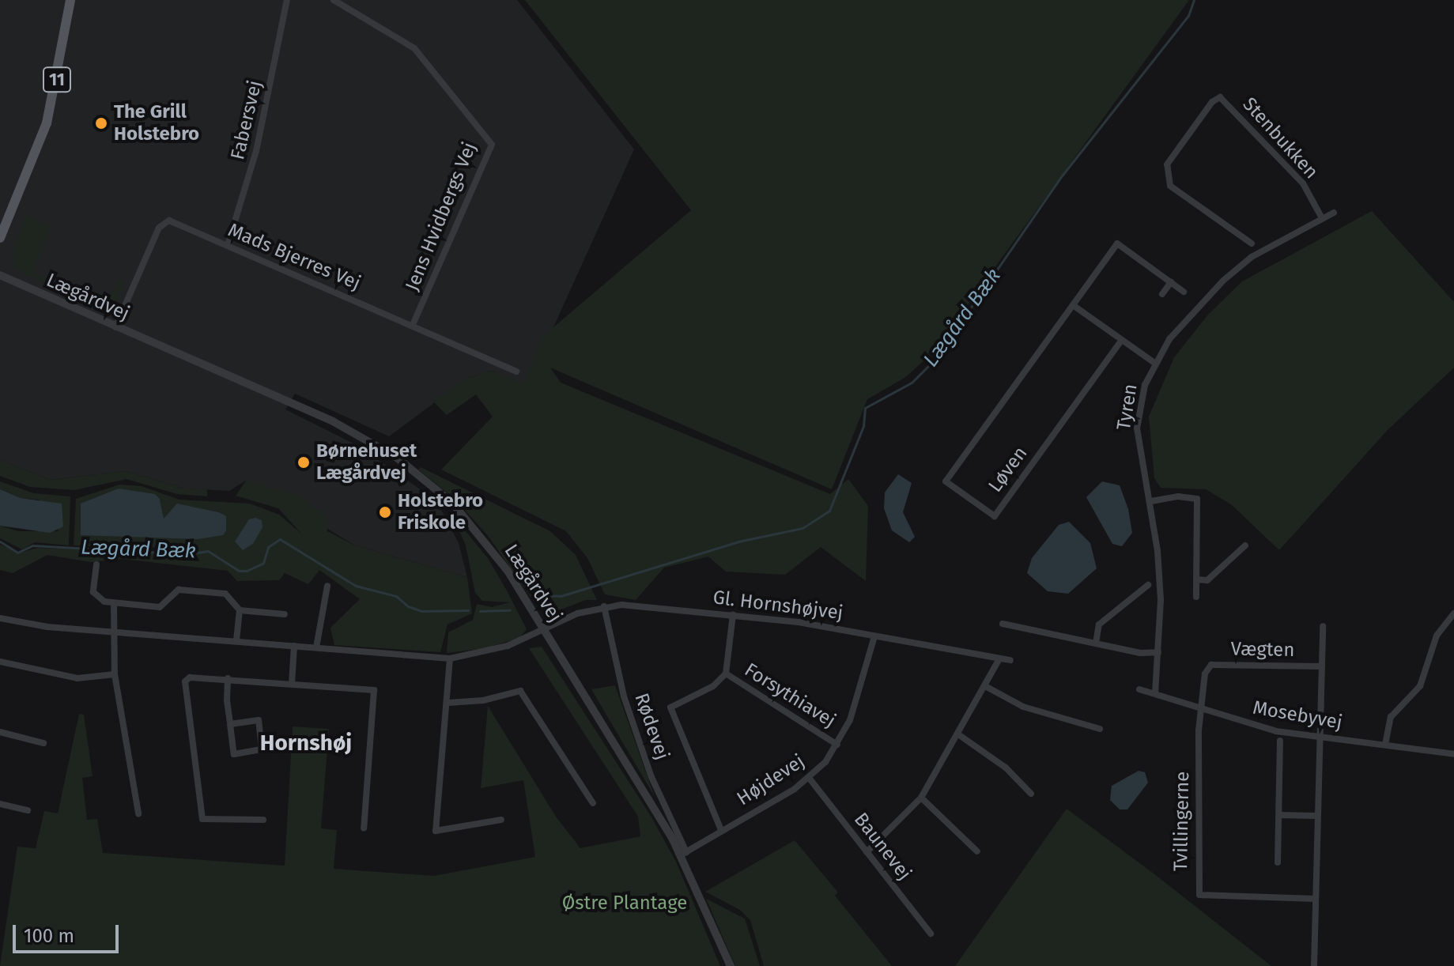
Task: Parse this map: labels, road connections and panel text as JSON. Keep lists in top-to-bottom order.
{
  "streets": {
    "main road": ["11"],
    "street": [
      "Fabersvej",
      "Stenbukken",
      "Jens Hvidbergs Vej",
      "Mads Bjerres Vej",
      "Lægårdvej",
      "Tyren",
      "Løven",
      "Gl. Hornshøjvej",
      "Vægten",
      "Forsythiavej",
      "Mosebyvej",
      "Rødevej",
      "Højdevej",
      "Tvillingerne",
      "Baunevej"
    ]
  },
  "crossings": [
    ["Fabersvej", "Mads Bjerres Vej"],
    ["Stenbukken", "Tyren"],
    ["Jens Hvidbergs Vej", "Mads Bjerres Vej"],
    ["Mads Bjerres Vej", "Lægårdvej"],
    ["Lægårdvej", "Gl. Hornshøjvej"],
    ["Lægårdvej", "Rødevej"],
    ["Lægårdvej", "Højdevej"],
    ["Tyren", "Mosebyvej"],
    ["Gl. Hornshøjvej", "Rødevej"],
    ["Gl. Hornshøjvej", "Højdevej"],
    ["Vægten", "Mosebyvej"],
    ["Vægten", "Tvillingerne"],
    ["Forsythiavej", "Højdevej"],
    ["Mosebyvej", "Tvillingerne"],
    ["Rødevej", "Højdevej"],
    ["Højdevej", "Baunevej"]
  ],
  "districts": ["Hornshøj"],
  "water": ["Lægård Bæk"],
  "parks": ["Østre Plantage"],
  "places": ["The Grill Holstebro", "Børnehuset Lægårdvej", "Holstebro Friskole"],
  "scale_bar": "100 m"
}
